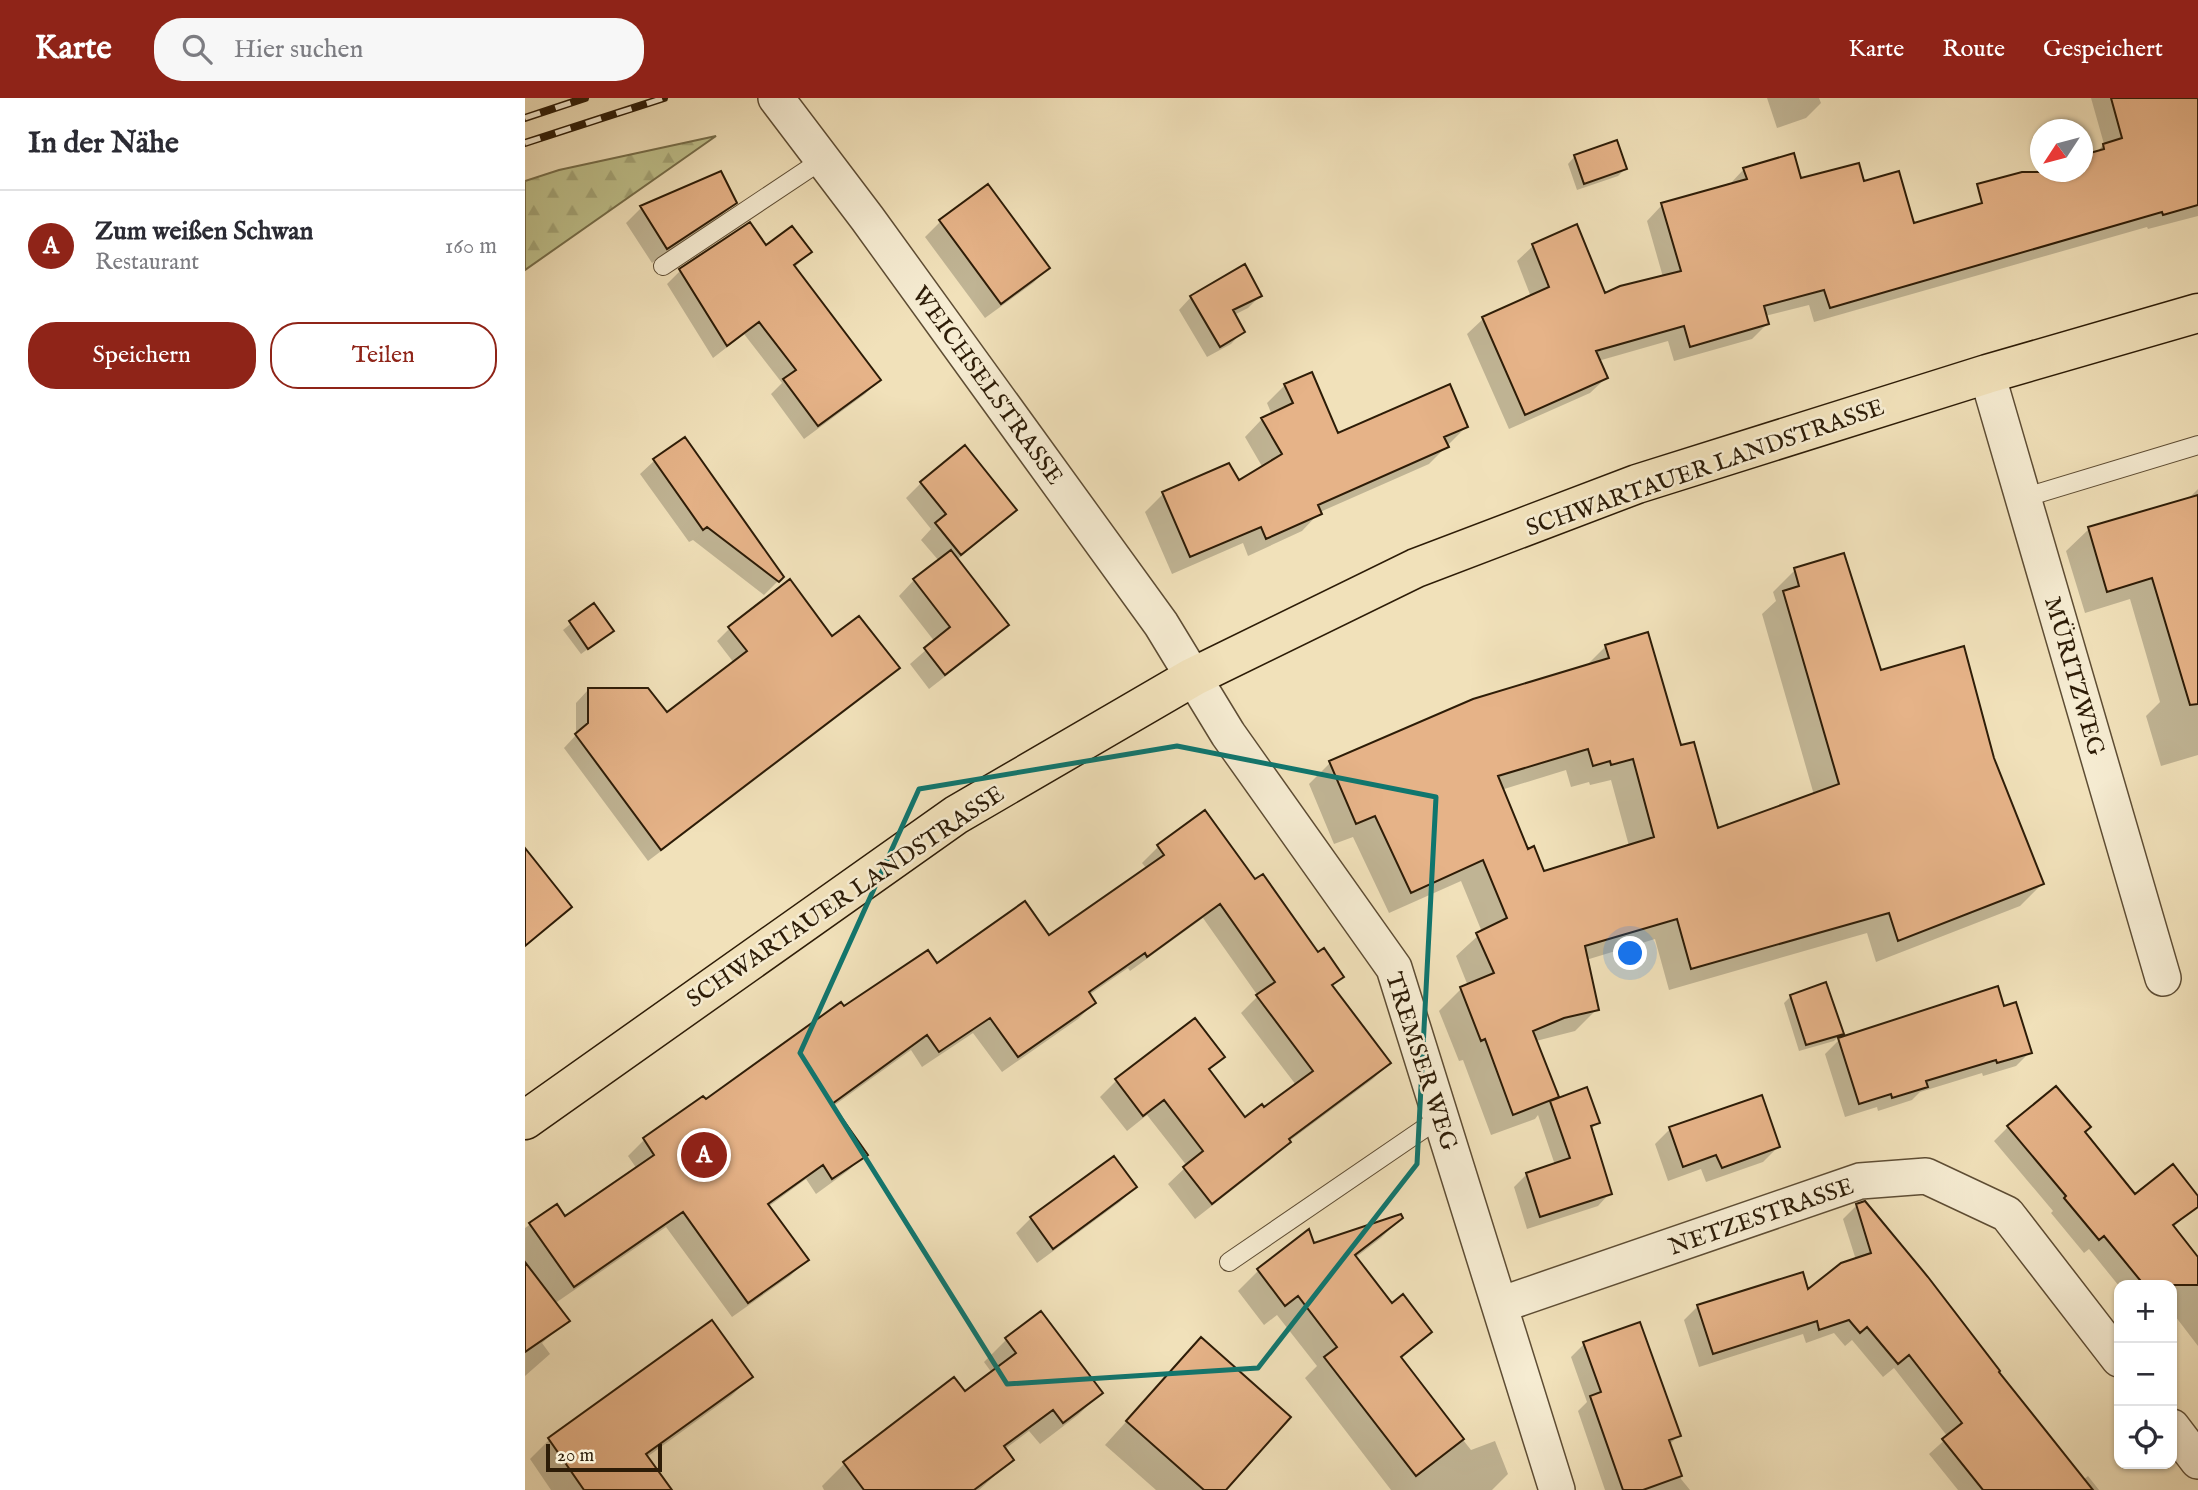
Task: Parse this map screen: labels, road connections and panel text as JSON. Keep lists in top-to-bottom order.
{
  "streets": {
    "main road": ["SCHWARTAUER LANDSTRASSE"],
    "street": [
      "WEICHSELSTRASSE",
      "MÜRITZWEG",
      "TREMSER WEG",
      "NETZESTRASSE"
    ]
  },
  "crossings": [
    ["WEICHSELSTRASSE", "SCHWARTAUER LANDSTRASSE"],
    ["WEICHSELSTRASSE", "TREMSER WEG"],
    ["SCHWARTAUER LANDSTRASSE", "MÜRITZWEG"],
    ["SCHWARTAUER LANDSTRASSE", "TREMSER WEG"],
    ["TREMSER WEG", "NETZESTRASSE"]
  ],
  "scale_bar": "20 m",
  "north": "bottom left",
  "page": {
    "header": "Karte",
    "search": "Hier suchen",
    "nav": ["Karte", "Route", "Gespeichert"],
    "heading": "In der Nähe",
    "list": [
      {
        "mark": "A",
        "name": "Zum weißen Schwan",
        "note": "Restaurant",
        "value": "160 m"
      }
    ],
    "buttons": ["Speichern", "Teilen"],
    "pins": "A",
    "map_buttons": ["+", "−"],
    "scale": "20 m"
  }
}
